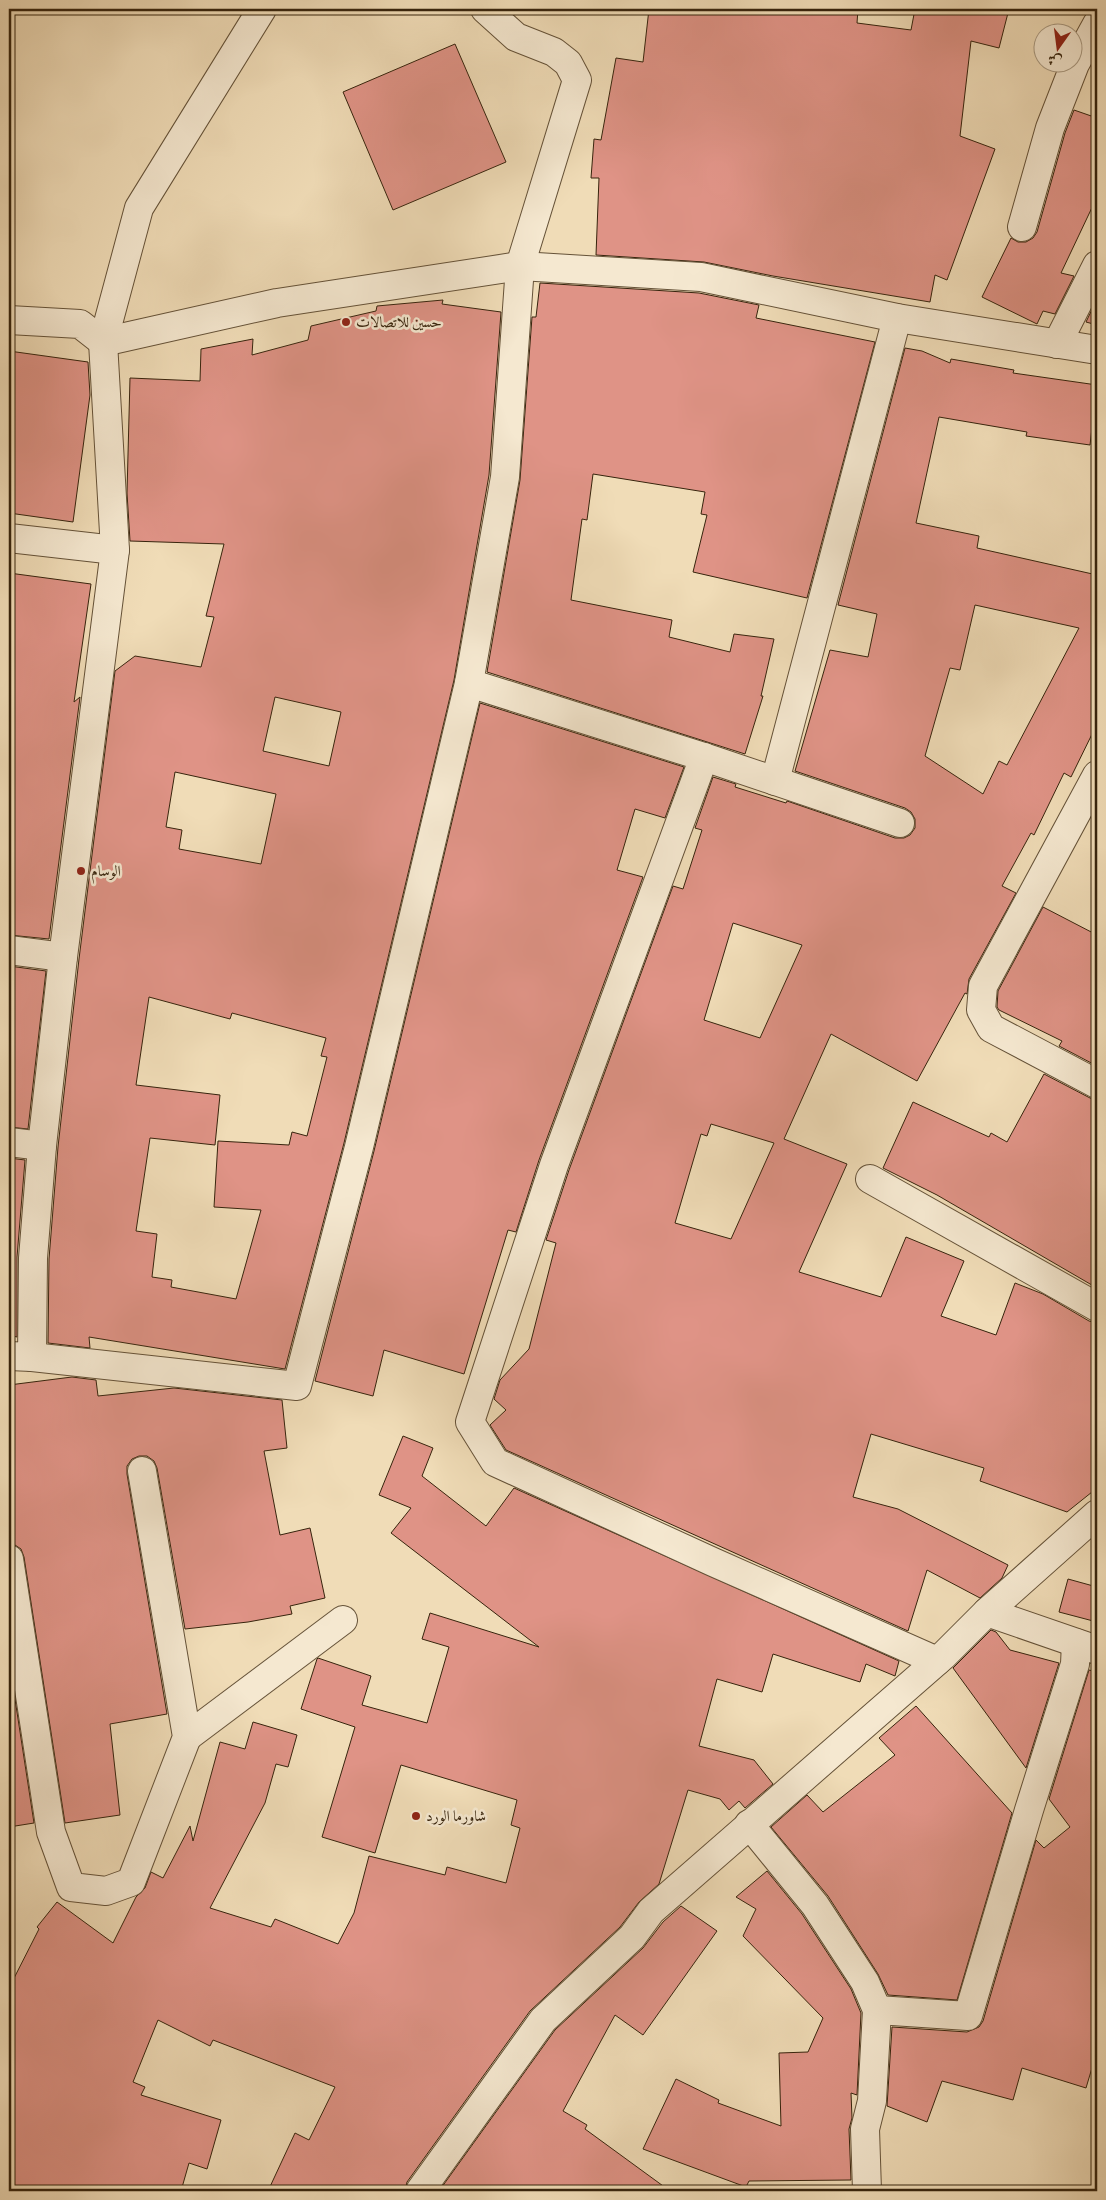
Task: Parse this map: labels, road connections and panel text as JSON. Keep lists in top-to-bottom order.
{
  "places": ["حسين للاتصالات", "الوسام", "شاورما الورد"],
  "north": "bottom"
}
